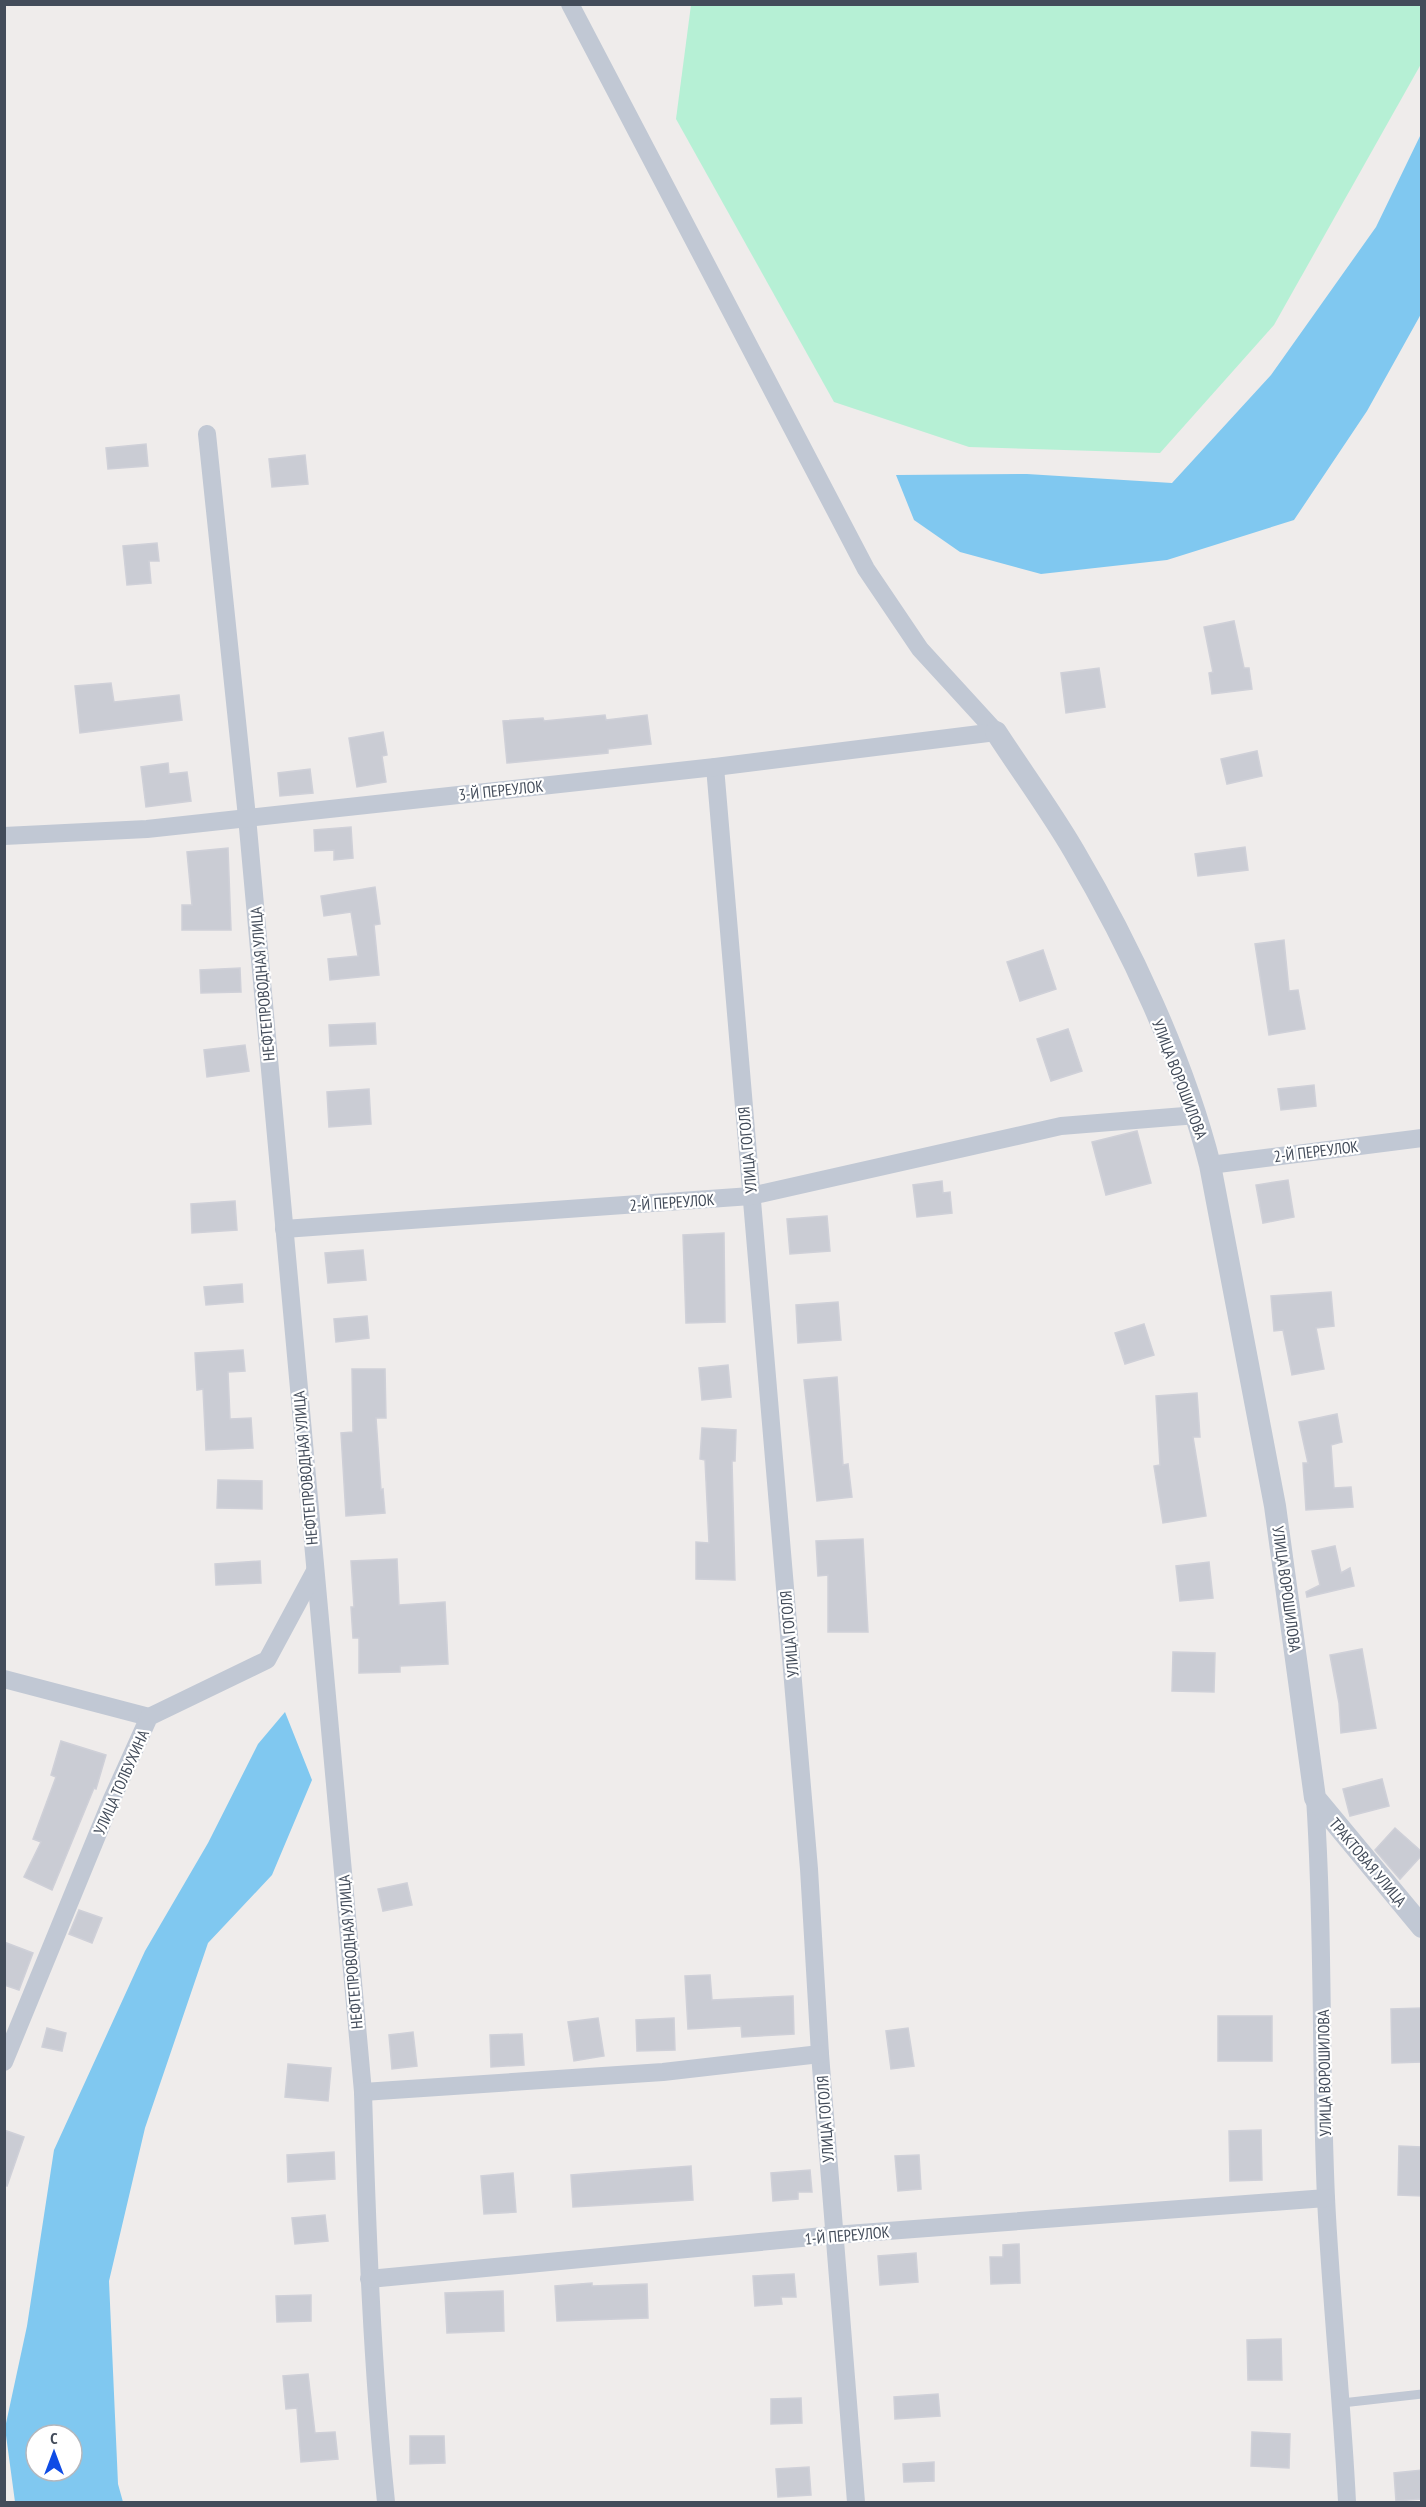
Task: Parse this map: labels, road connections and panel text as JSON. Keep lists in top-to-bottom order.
{
  "streets": {
    "street": [
      "3-Й ПЕРЕУЛОК",
      "НЕФТЕПРОВОДНАЯ УЛИЦА",
      "УЛИЦА ВОРОШИЛОВА",
      "УЛИЦА ГОГОЛЯ",
      "2-Й ПЕРЕУЛОК",
      "УЛИЦА ТОЛБУХИНА",
      "ТРАКТОВАЯ УЛИЦА",
      "1-Й ПЕРЕУЛОК"
    ]
  },
  "crossings": [
    ["3-Й ПЕРЕУЛОК", "НЕФТЕПРОВОДНАЯ УЛИЦА"],
    ["3-Й ПЕРЕУЛОК", "УЛИЦА ВОРОШИЛОВА"],
    ["3-Й ПЕРЕУЛОК", "УЛИЦА ГОГОЛЯ"],
    ["НЕФТЕПРОВОДНАЯ УЛИЦА", "2-Й ПЕРЕУЛОК"],
    ["НЕФТЕПРОВОДНАЯ УЛИЦА", "УЛИЦА ТОЛБУХИНА"],
    ["НЕФТЕПРОВОДНАЯ УЛИЦА", "1-Й ПЕРЕУЛОК"],
    ["УЛИЦА ВОРОШИЛОВА", "2-Й ПЕРЕУЛОК"],
    ["УЛИЦА ВОРОШИЛОВА", "ТРАКТОВАЯ УЛИЦА"],
    ["УЛИЦА ВОРОШИЛОВА", "1-Й ПЕРЕУЛОК"],
    ["УЛИЦА ГОГОЛЯ", "2-Й ПЕРЕУЛОК"],
    ["УЛИЦА ГОГОЛЯ", "1-Й ПЕРЕУЛОК"]
  ],
  "north": "top"
}
